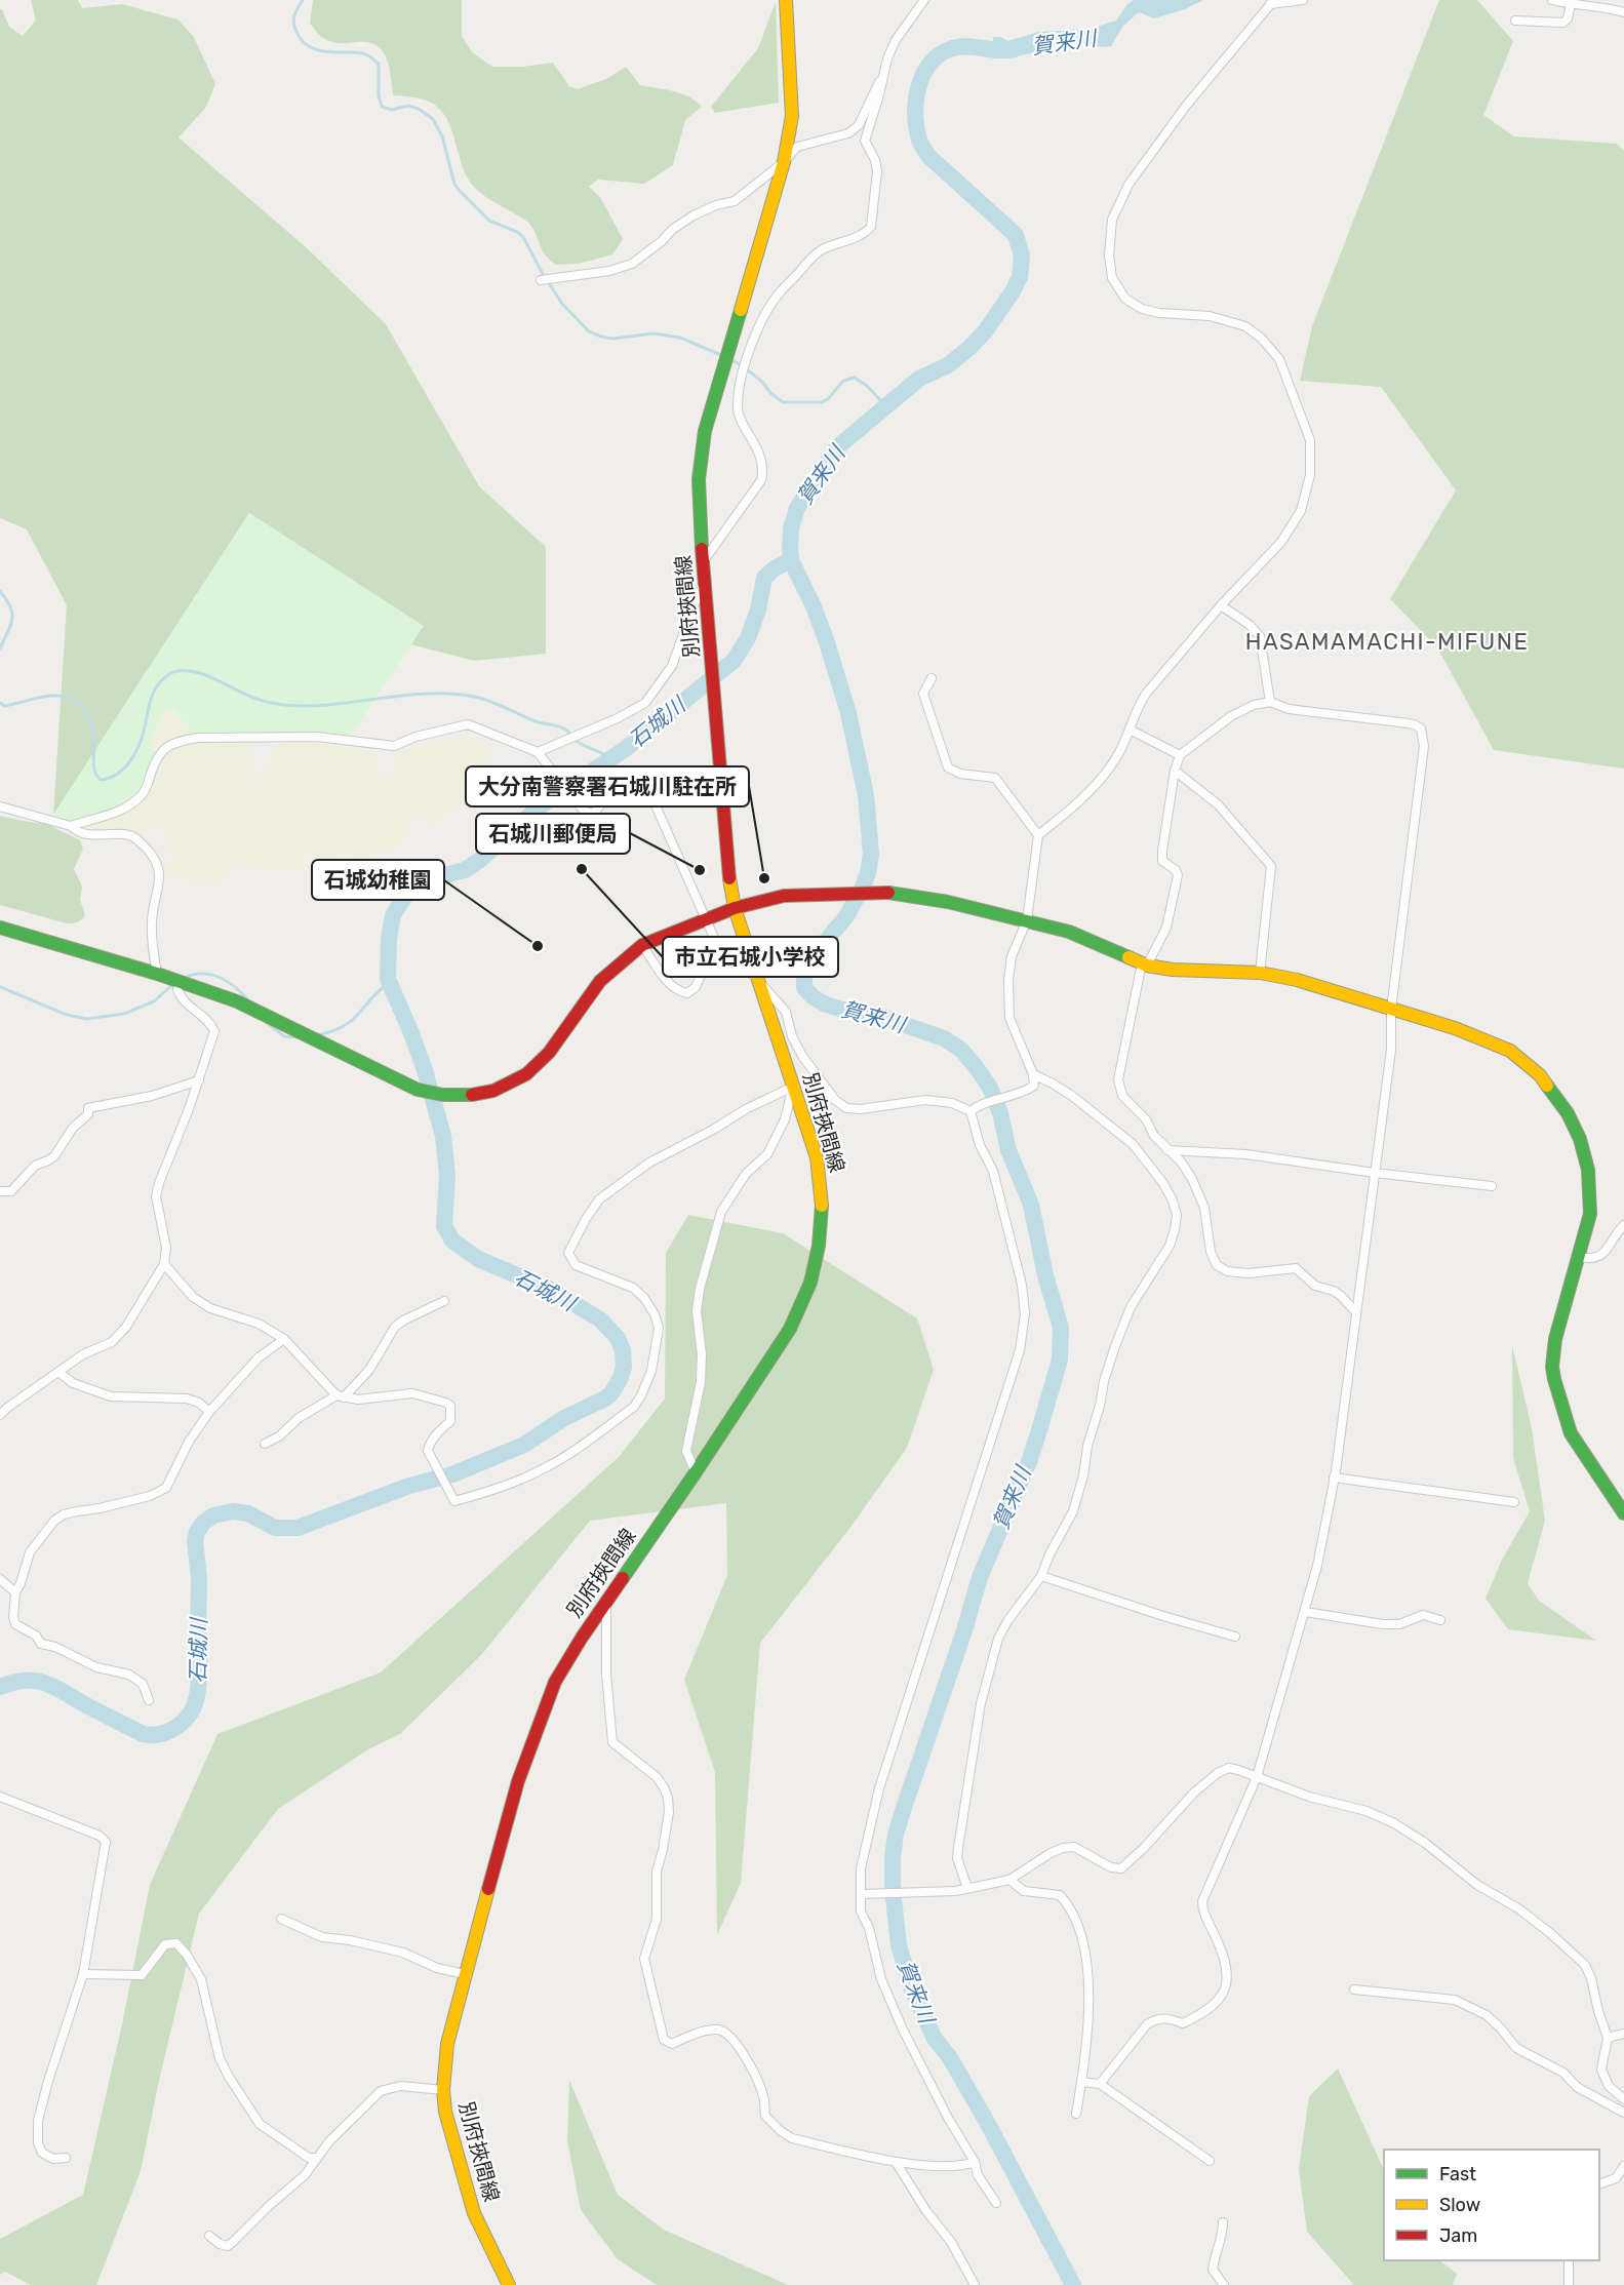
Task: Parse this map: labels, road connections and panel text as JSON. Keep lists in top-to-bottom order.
{
  "streets": {
    "main road": ["別府挾間線"]
  },
  "districts": ["HASAMAMACHI-MIFUNE"],
  "water": ["賀来川", "石城川"],
  "places": [
    "市立石城小学校",
    "石城川郵便局",
    "大分南警察署石城川駐在所",
    "石城幼稚園"
  ],
  "legend": ["Fast", "Slow", "Jam"]
}
